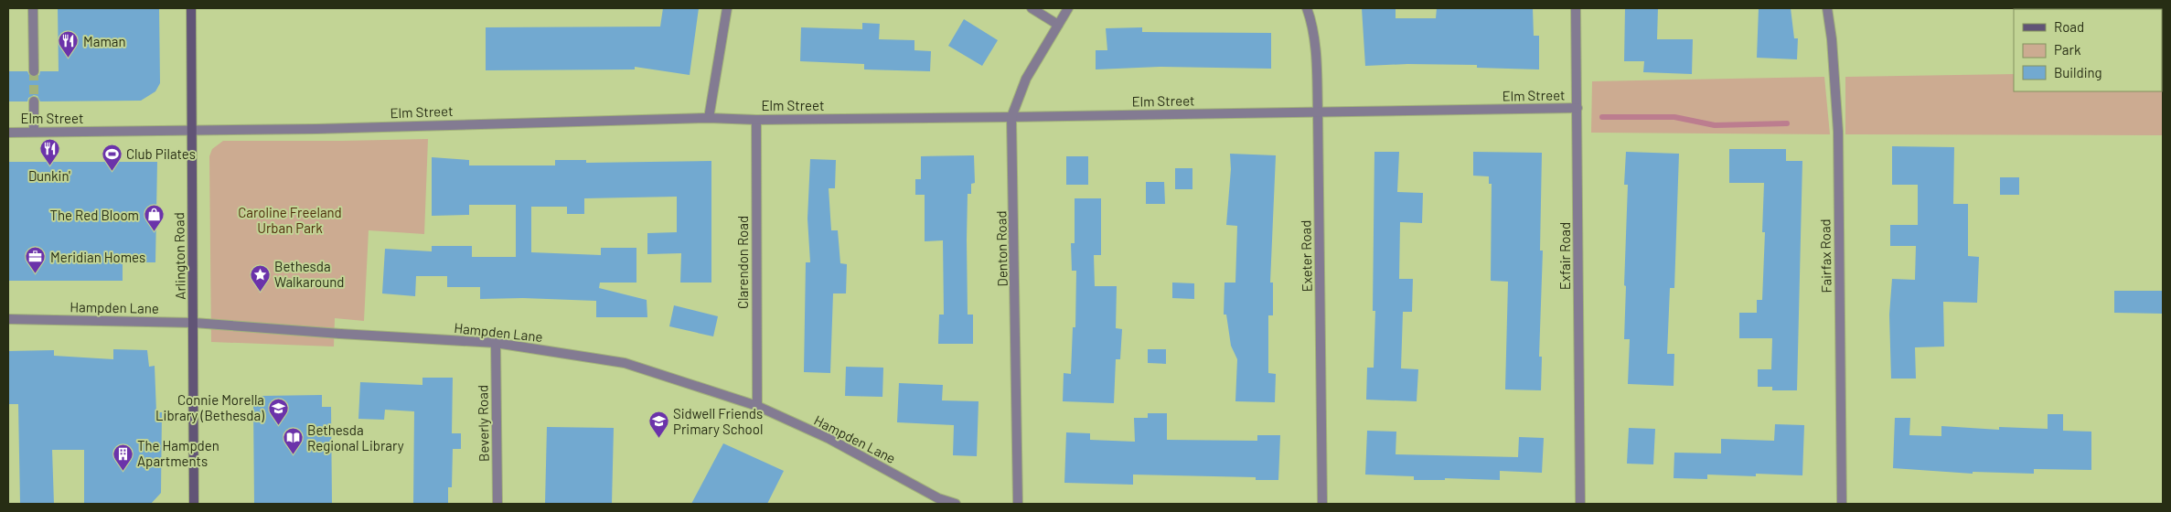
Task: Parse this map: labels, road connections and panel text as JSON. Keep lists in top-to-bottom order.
{
  "streets": {
    "main road": ["Arlington Road"],
    "street": [
      "Elm Street",
      "Denton Road",
      "Exeter Road",
      "Exfair Road",
      "Fairfax Road",
      "Clarendon Road",
      "Hampden Lane",
      "Beverly Road"
    ]
  },
  "crossings": [
    ["Elm Street", "Denton Road"],
    ["Elm Street", "Arlington Road"],
    ["Elm Street", "Exeter Road"],
    ["Elm Street", "Exfair Road"],
    ["Elm Street", "Clarendon Road"],
    ["Arlington Road", "Hampden Lane"],
    ["Clarendon Road", "Hampden Lane"],
    ["Hampden Lane", "Beverly Road"]
  ],
  "parks": ["Caroline Freeland Urban Park"],
  "places": {
    "restaurant": ["Maman", "Dunkin'"],
    "sports": ["Club Pilates"],
    "shop": ["The Red Bloom"],
    "office": ["Meridian Homes"],
    "place": ["Bethesda Walkaround"],
    "school or university": ["Connie Morella Library (Bethesda)", "Sidwell Friends Primary School"],
    "library": ["Bethesda Regional Library"],
    "building": ["The Hampden Apartments"]
  },
  "legend": ["Road", "Park", "Building"]
}
